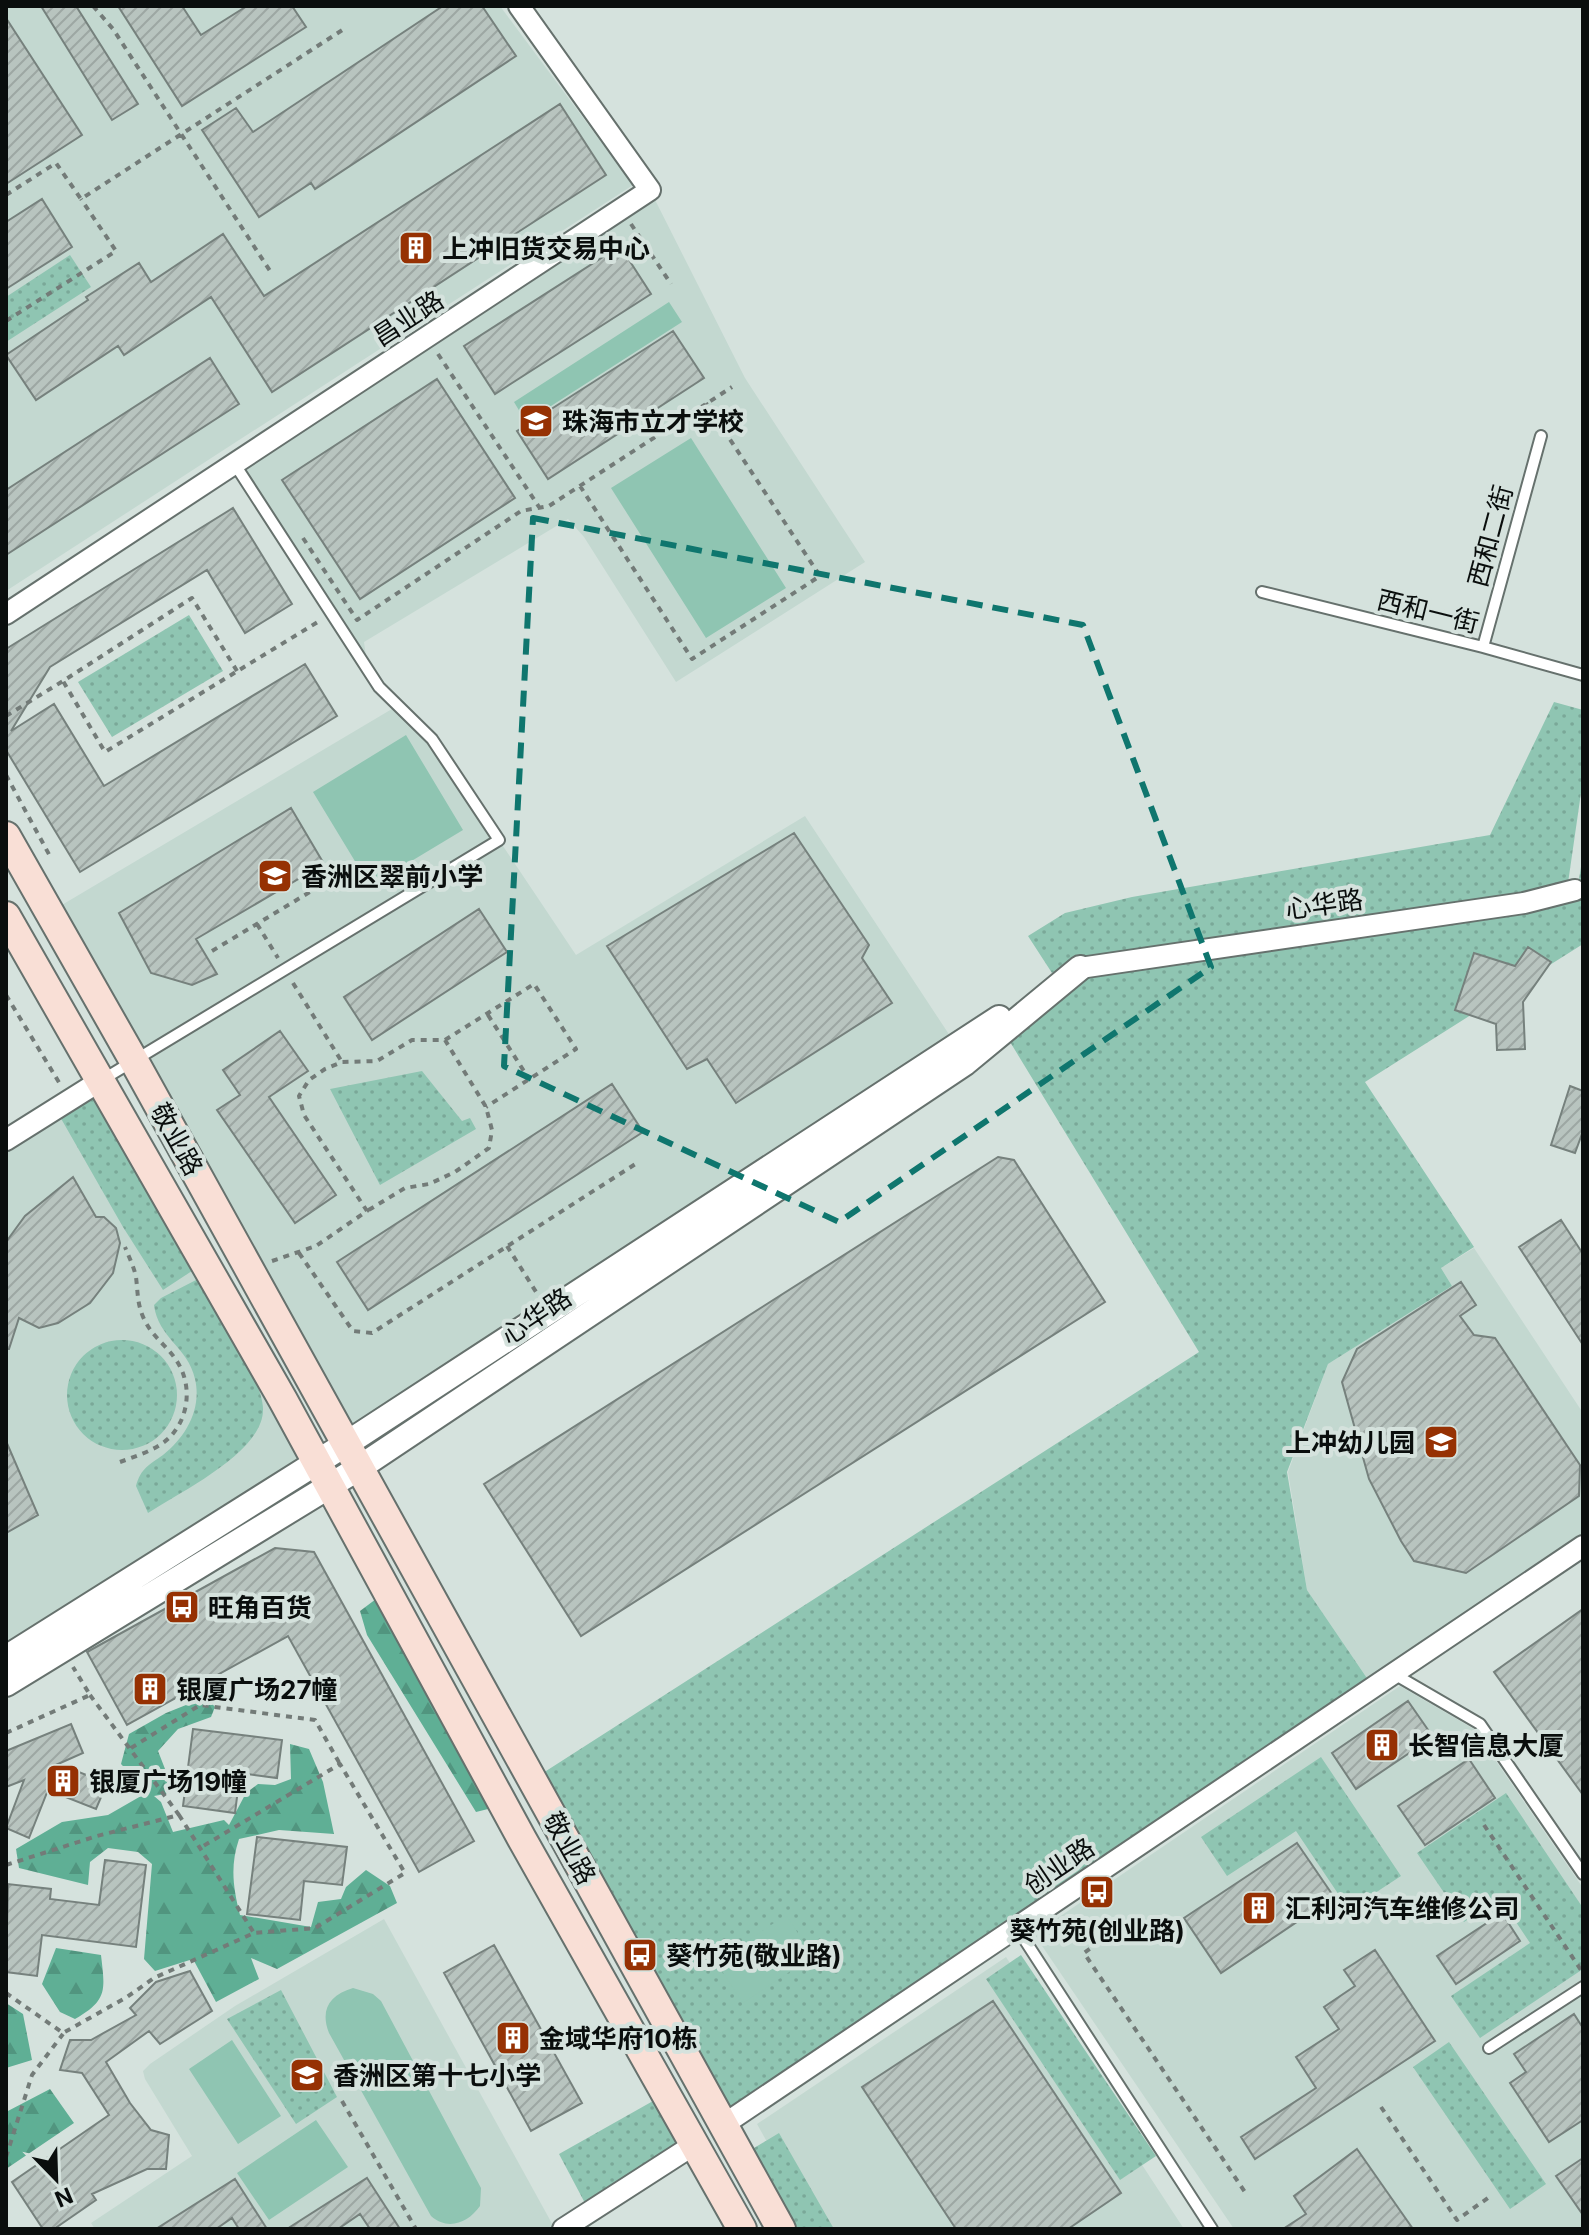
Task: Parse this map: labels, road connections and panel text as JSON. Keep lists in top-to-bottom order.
{
  "streets": {
    "main road": ["敬业路"],
    "street": ["昌业路", "心华路", "创业路"],
    "lane": ["西和二街", "西和一街"]
  },
  "crossings": [
    ["西和二街", "西和一街"],
    ["心华路", "敬业路"],
    ["敬业路", "创业路"]
  ],
  "places": {
    "building": [
      "上冲旧货交易中心",
      "银厦广场27幢",
      "长智信息大厦",
      "银厦广场19幢",
      "汇利河汽车维修公司",
      "金域华府10栋"
    ],
    "school or university": [
      "珠海市立才学校",
      "香洲区翠前小学",
      "上冲幼儿园",
      "香洲区第十七小学"
    ],
    "bus stop": ["旺角百货", "葵竹苑(创业路)", "葵竹苑(敬业路)"]
  },
  "north": "bottom right"
}
